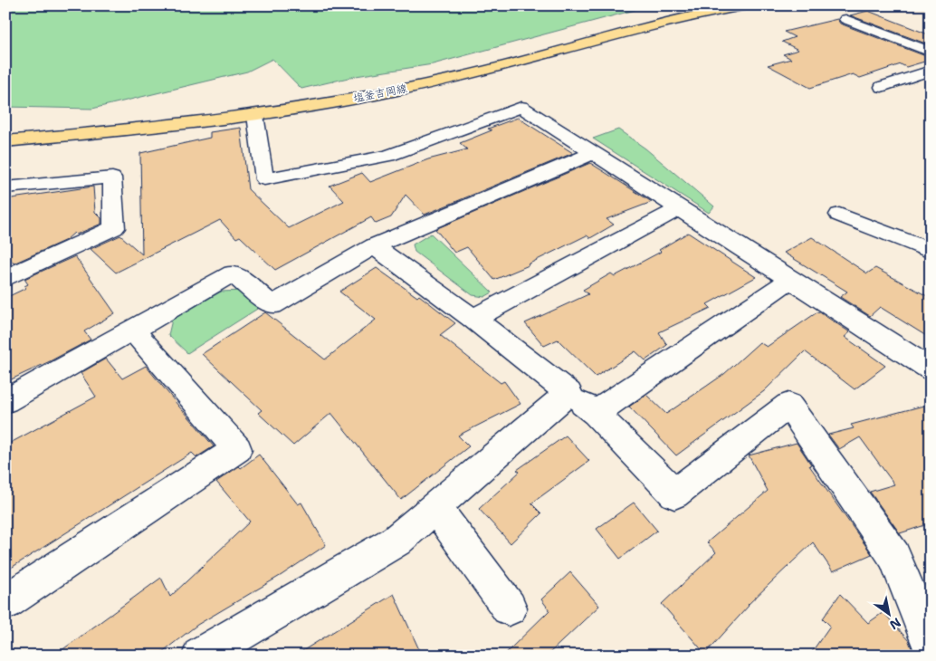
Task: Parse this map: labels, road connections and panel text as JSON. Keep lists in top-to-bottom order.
{
  "streets": {
    "main road": ["塩釜吉岡線"]
  },
  "north": "bottom right"
}
